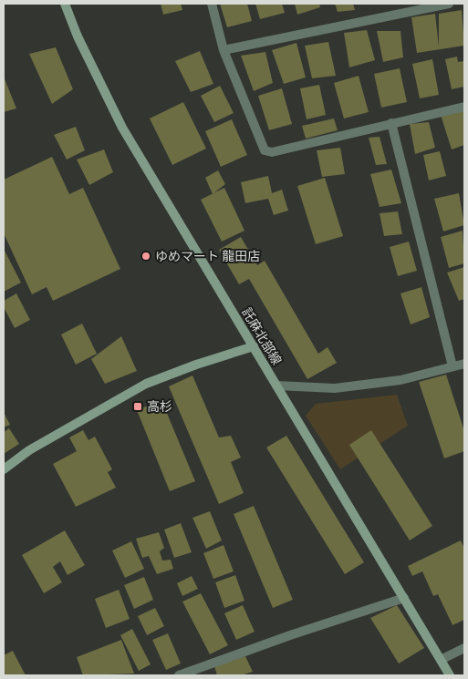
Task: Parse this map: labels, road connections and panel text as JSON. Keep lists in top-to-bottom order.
{
  "streets": {
    "main road": ["託麻北部線"]
  },
  "places": {
    "other": ["ゆめマート 龍田店"],
    "transit": ["高杉"]
  }
}
